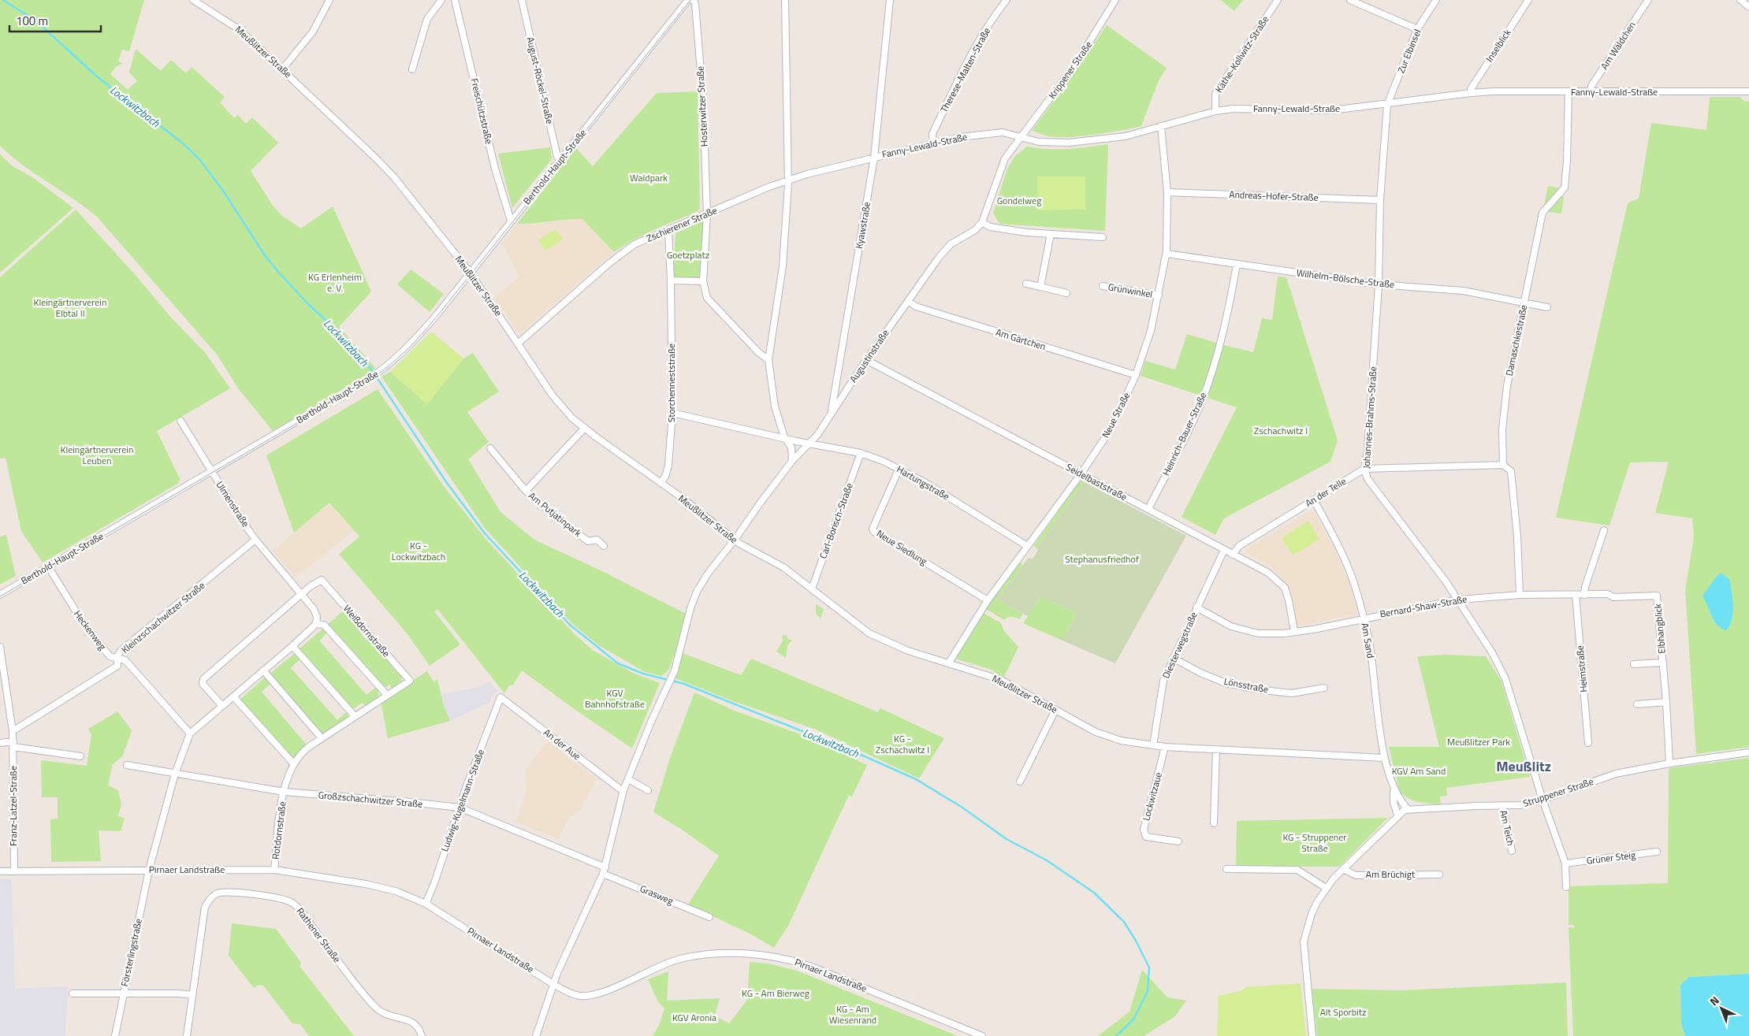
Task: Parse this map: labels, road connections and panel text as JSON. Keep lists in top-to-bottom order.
{
  "streets": {
    "street": [
      "Inselblick",
      "Am Wäldchen",
      "Zur Elbinsel",
      "Meußlitzer Straße",
      "Käthe-Kollwitz-Straße",
      "Therese-Malten-Straße",
      "Krippener Straße",
      "August-Röckel-Straße",
      "Fanny-Lewald-Straße",
      "Hosterwitzer Straße",
      "Freischützstraße",
      "Berthold-Haupt-Straße",
      "Andreas-Hofer-Straße",
      "Zschierener Straße",
      "Kyawstraße",
      "Wilhelm-Bölsche-Straße",
      "Grünwinkel",
      "Am Gärtchen",
      "Damaschkestraße",
      "Augustinstraße",
      "Storchenneststraße",
      "Neue Straße",
      "Johannes-Brahms-Straße",
      "Heinrich-Bauer-Straße",
      "Seidelbaststraße",
      "Hartungstraße",
      "An der Telle",
      "Ulmenstraße",
      "Am Putjatinpark",
      "Carl-Borisch-Straße",
      "Neue Siedlung",
      "Bernard-Shaw-Straße",
      "Kleinzschachwitzer Straße",
      "Elbhangblick",
      "Heckenweg",
      "Weißdornstraße",
      "Am Sand",
      "Diesterwegstraße",
      "Heimstraße",
      "Lönsstraße",
      "An der Aue",
      "Struppener Straße",
      "Lockwitzaue",
      "Großzschachwitzer Straße",
      "Ludwig-Kugelmann-Straße",
      "Franz-Latzel-Straße",
      "Am Teich",
      "Rotdornstraße",
      "Grüner Steig",
      "Pirnaer Landstraße",
      "Am Brüchigt",
      "Grasweg",
      "Rathener Straße",
      "Försterlingstraße"
    ]
  },
  "crossings": [
    ["Inselblick", "Fanny-Lewald-Straße"],
    ["Am Wäldchen", "Fanny-Lewald-Straße"],
    ["Zur Elbinsel", "Fanny-Lewald-Straße"],
    ["Zur Elbinsel", "Johannes-Brahms-Straße"],
    ["Meußlitzer Straße", "Berthold-Haupt-Straße"],
    ["Meußlitzer Straße", "Zschierener Straße"],
    ["Meußlitzer Straße", "Kyawstraße"],
    ["Meußlitzer Straße", "Storchenneststraße"],
    ["Meußlitzer Straße", "Neue Straße"],
    ["Meußlitzer Straße", "Am Putjatinpark"],
    ["Meußlitzer Straße", "Carl-Borisch-Straße"],
    ["Meußlitzer Straße", "Am Sand"],
    ["Meußlitzer Straße", "Diesterwegstraße"],
    ["Meußlitzer Straße", "Lockwitzaue"],
    ["Käthe-Kollwitz-Straße", "Fanny-Lewald-Straße"],
    ["Therese-Malten-Straße", "Fanny-Lewald-Straße"],
    ["Krippener Straße", "Fanny-Lewald-Straße"],
    ["August-Röckel-Straße", "Berthold-Haupt-Straße"],
    ["Fanny-Lewald-Straße", "Zschierener Straße"],
    ["Fanny-Lewald-Straße", "Kyawstraße"],
    ["Fanny-Lewald-Straße", "Damaschkestraße"],
    ["Fanny-Lewald-Straße", "Neue Straße"],
    ["Fanny-Lewald-Straße", "Johannes-Brahms-Straße"],
    ["Hosterwitzer Straße", "Zschierener Straße"],
    ["Freischützstraße", "Berthold-Haupt-Straße"],
    ["Berthold-Haupt-Straße", "Ulmenstraße"],
    ["Berthold-Haupt-Straße", "Heckenweg"],
    ["Andreas-Hofer-Straße", "Neue Straße"],
    ["Andreas-Hofer-Straße", "Johannes-Brahms-Straße"],
    ["Zschierener Straße", "Kyawstraße"],
    ["Kyawstraße", "Augustinstraße"],
    ["Kyawstraße", "Hartungstraße"],
    ["Kyawstraße", "An der Aue"],
    ["Kyawstraße", "Großzschachwitzer Straße"],
    ["Kyawstraße", "Pirnaer Landstraße"],
    ["Kyawstraße", "Grasweg"],
    ["Wilhelm-Bölsche-Straße", "Damaschkestraße"],
    ["Wilhelm-Bölsche-Straße", "Neue Straße"],
    ["Wilhelm-Bölsche-Straße", "Johannes-Brahms-Straße"],
    ["Wilhelm-Bölsche-Straße", "Heinrich-Bauer-Straße"],
    ["Grünwinkel", "Neue Straße"],
    ["Am Gärtchen", "Augustinstraße"],
    ["Am Gärtchen", "Neue Straße"],
    ["Damaschkestraße", "Bernard-Shaw-Straße"],
    ["Augustinstraße", "Seidelbaststraße"],
    ["Neue Straße", "Seidelbaststraße"],
    ["Neue Straße", "Hartungstraße"],
    ["Neue Straße", "Neue Siedlung"],
    ["Johannes-Brahms-Straße", "An der Telle"],
    ["Johannes-Brahms-Straße", "Bernard-Shaw-Straße"],
    ["Johannes-Brahms-Straße", "Struppener Straße"],
    ["Johannes-Brahms-Straße", "Grüner Steig"],
    ["Heinrich-Bauer-Straße", "Seidelbaststraße"],
    ["Seidelbaststraße", "An der Telle"],
    ["Seidelbaststraße", "Bernard-Shaw-Straße"],
    ["Seidelbaststraße", "Diesterwegstraße"],
    ["Hartungstraße", "Carl-Borisch-Straße"],
    ["Hartungstraße", "Neue Siedlung"],
    ["An der Telle", "Am Sand"],
    ["Ulmenstraße", "Kleinzschachwitzer Straße"],
    ["Ulmenstraße", "Weißdornstraße"],
    ["Bernard-Shaw-Straße", "Elbhangblick"],
    ["Bernard-Shaw-Straße", "Am Sand"],
    ["Bernard-Shaw-Straße", "Diesterwegstraße"],
    ["Bernard-Shaw-Straße", "Heimstraße"],
    ["Kleinzschachwitzer Straße", "Heckenweg"],
    ["Kleinzschachwitzer Straße", "Franz-Latzel-Straße"],
    ["Elbhangblick", "Struppener Straße"],
    ["Weißdornstraße", "Großzschachwitzer Straße"],
    ["Weißdornstraße", "Rotdornstraße"],
    ["Am Sand", "Struppener Straße"],
    ["Diesterwegstraße", "Lönsstraße"],
    ["An der Aue", "Ludwig-Kugelmann-Straße"],
    ["Struppener Straße", "Am Teich"],
    ["Struppener Straße", "Am Brüchigt"],
    ["Großzschachwitzer Straße", "Ludwig-Kugelmann-Straße"],
    ["Großzschachwitzer Straße", "Rotdornstraße"],
    ["Ludwig-Kugelmann-Straße", "Pirnaer Landstraße"],
    ["Franz-Latzel-Straße", "Pirnaer Landstraße"],
    ["Rotdornstraße", "Pirnaer Landstraße"],
    ["Pirnaer Landstraße", "Försterlingstraße"]
  ],
  "districts": ["Meußlitz"],
  "water": ["Lockwitzbach"],
  "parks": [
    "Waldpark",
    "Gondelweg",
    "Goetzplatz",
    "KG Erlenheim e. V.",
    "Kleingärtnerverein Elbtal II",
    "Zschachwitz I",
    "Kleingärtnerverein Leuben",
    "KG - Lockwitzbach",
    "Stephanusfriedhof",
    "KGV Bahnhofstraße",
    "KG - Zschachwitz I",
    "Meußlitzer Park",
    "KGV Am Sand",
    "KG - Struppener Straße",
    "KG - Am Bierweg",
    "KG - Am Wiesenrand",
    "Alt Sporbitz",
    "KGV Aronia"
  ],
  "scale_bar": "100 m",
  "north": "top left"
}
